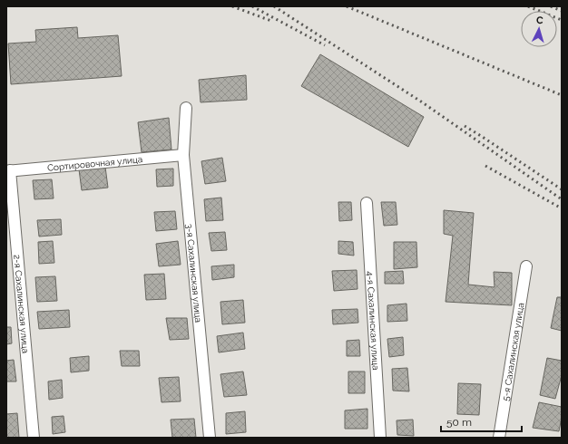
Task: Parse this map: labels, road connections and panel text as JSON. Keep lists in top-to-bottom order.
{
  "streets": {
    "street": [
      "Сортировочная улица",
      "3-я Сахалинская улица",
      "2-я Сахалинская улица",
      "4-я Сахалинская улица",
      "5-я Сахалинская улица"
    ]
  },
  "crossings": [
    ["Сортировочная улица", "3-я Сахалинская улица"],
    ["Сортировочная улица", "2-я Сахалинская улица"]
  ],
  "scale_bar": "50 m",
  "north": "top"
}
